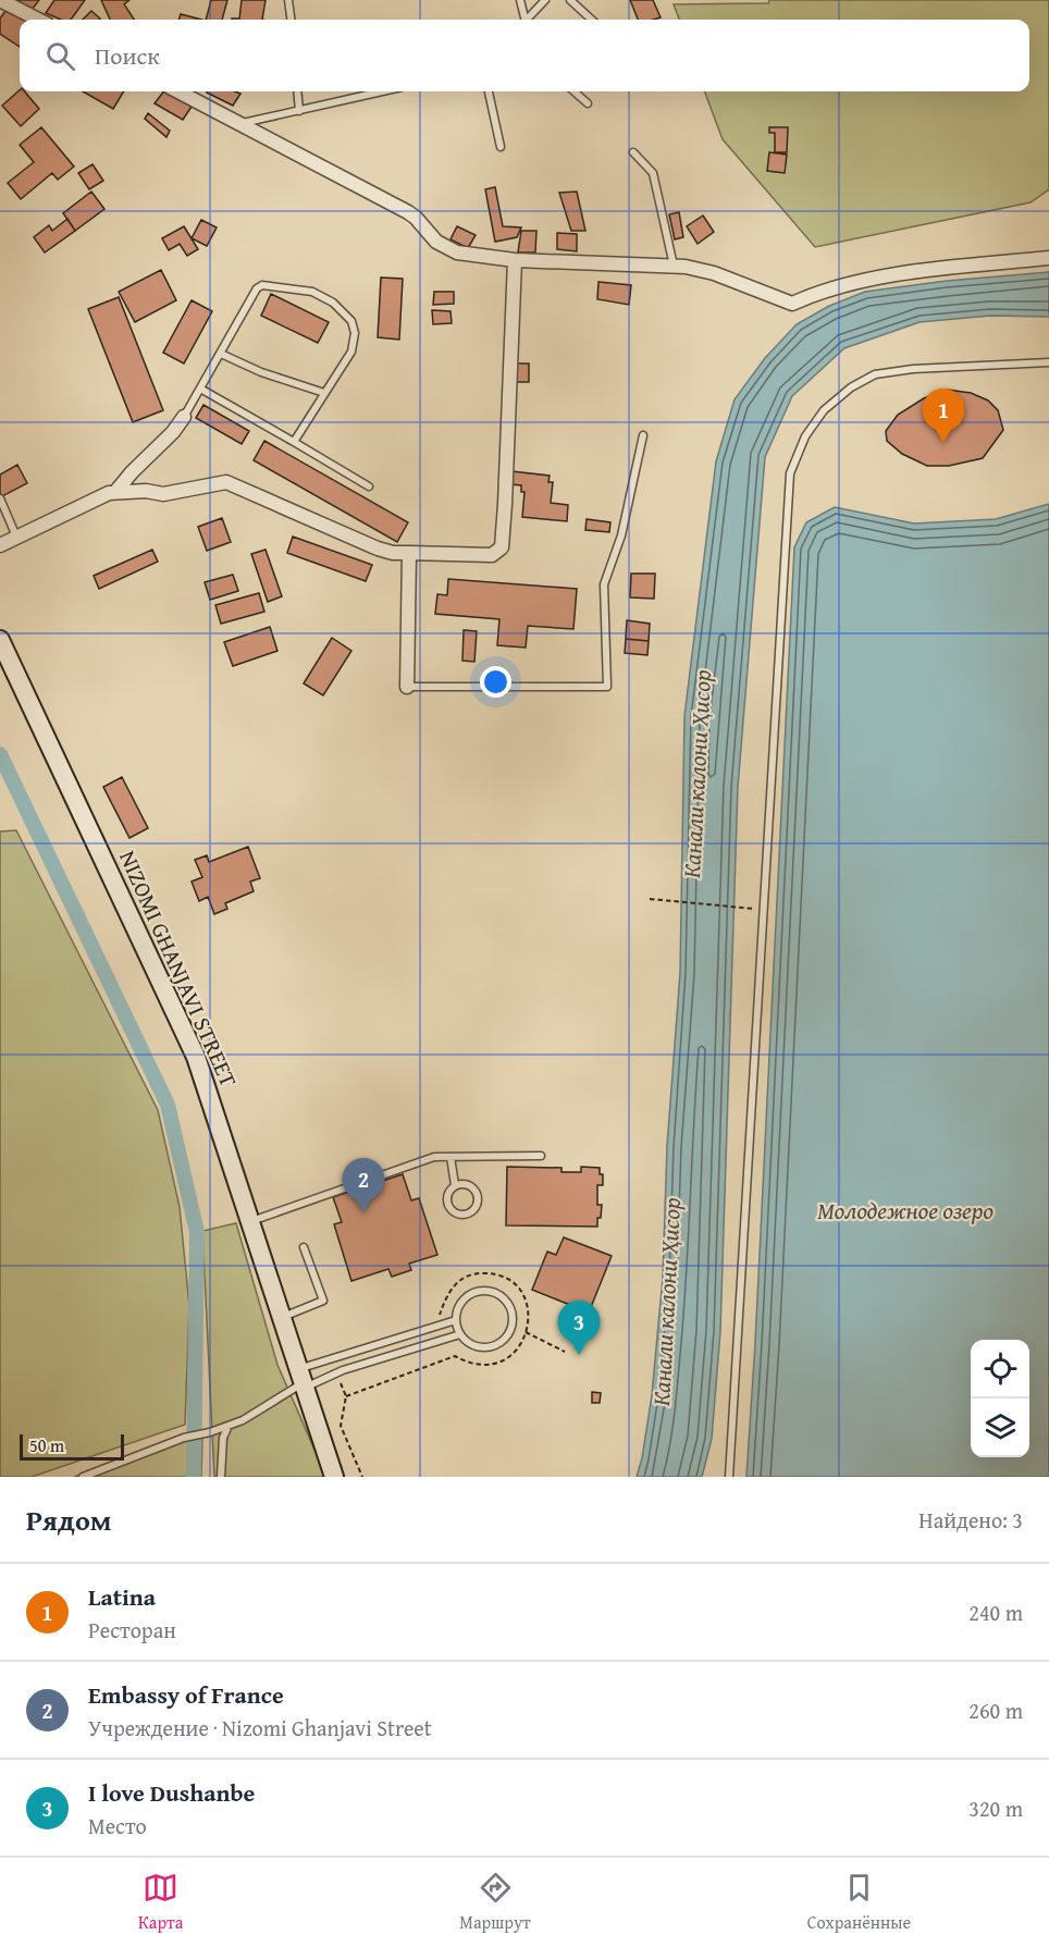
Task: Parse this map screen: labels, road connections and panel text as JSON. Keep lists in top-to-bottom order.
{
  "streets": {
    "street": ["NIZOMI GHANJAVI STREET"]
  },
  "water": ["Канали калони Ҳисор", "Молодежное озеро"],
  "scale_bar": "50 m",
  "page": {
    "search": "Поиск",
    "pins": ["1", "2", "3"],
    "scale": "50 m",
    "heading": ["Рядом", "Найдено: 3"],
    "list": [
      {
        "mark": "1",
        "name": "Latina",
        "note": "Ресторан",
        "value": "240 m"
      },
      {
        "mark": "2",
        "name": "Embassy of France",
        "note": "Учреждение · Nizomi Ghanjavi Street",
        "value": "260 m"
      },
      {
        "mark": "3",
        "name": "I love Dushanbe",
        "note": "Место",
        "value": "320 m"
      }
    ],
    "nav": ["Карта", "Маршрут", "Сохранённые"]
  }
}
